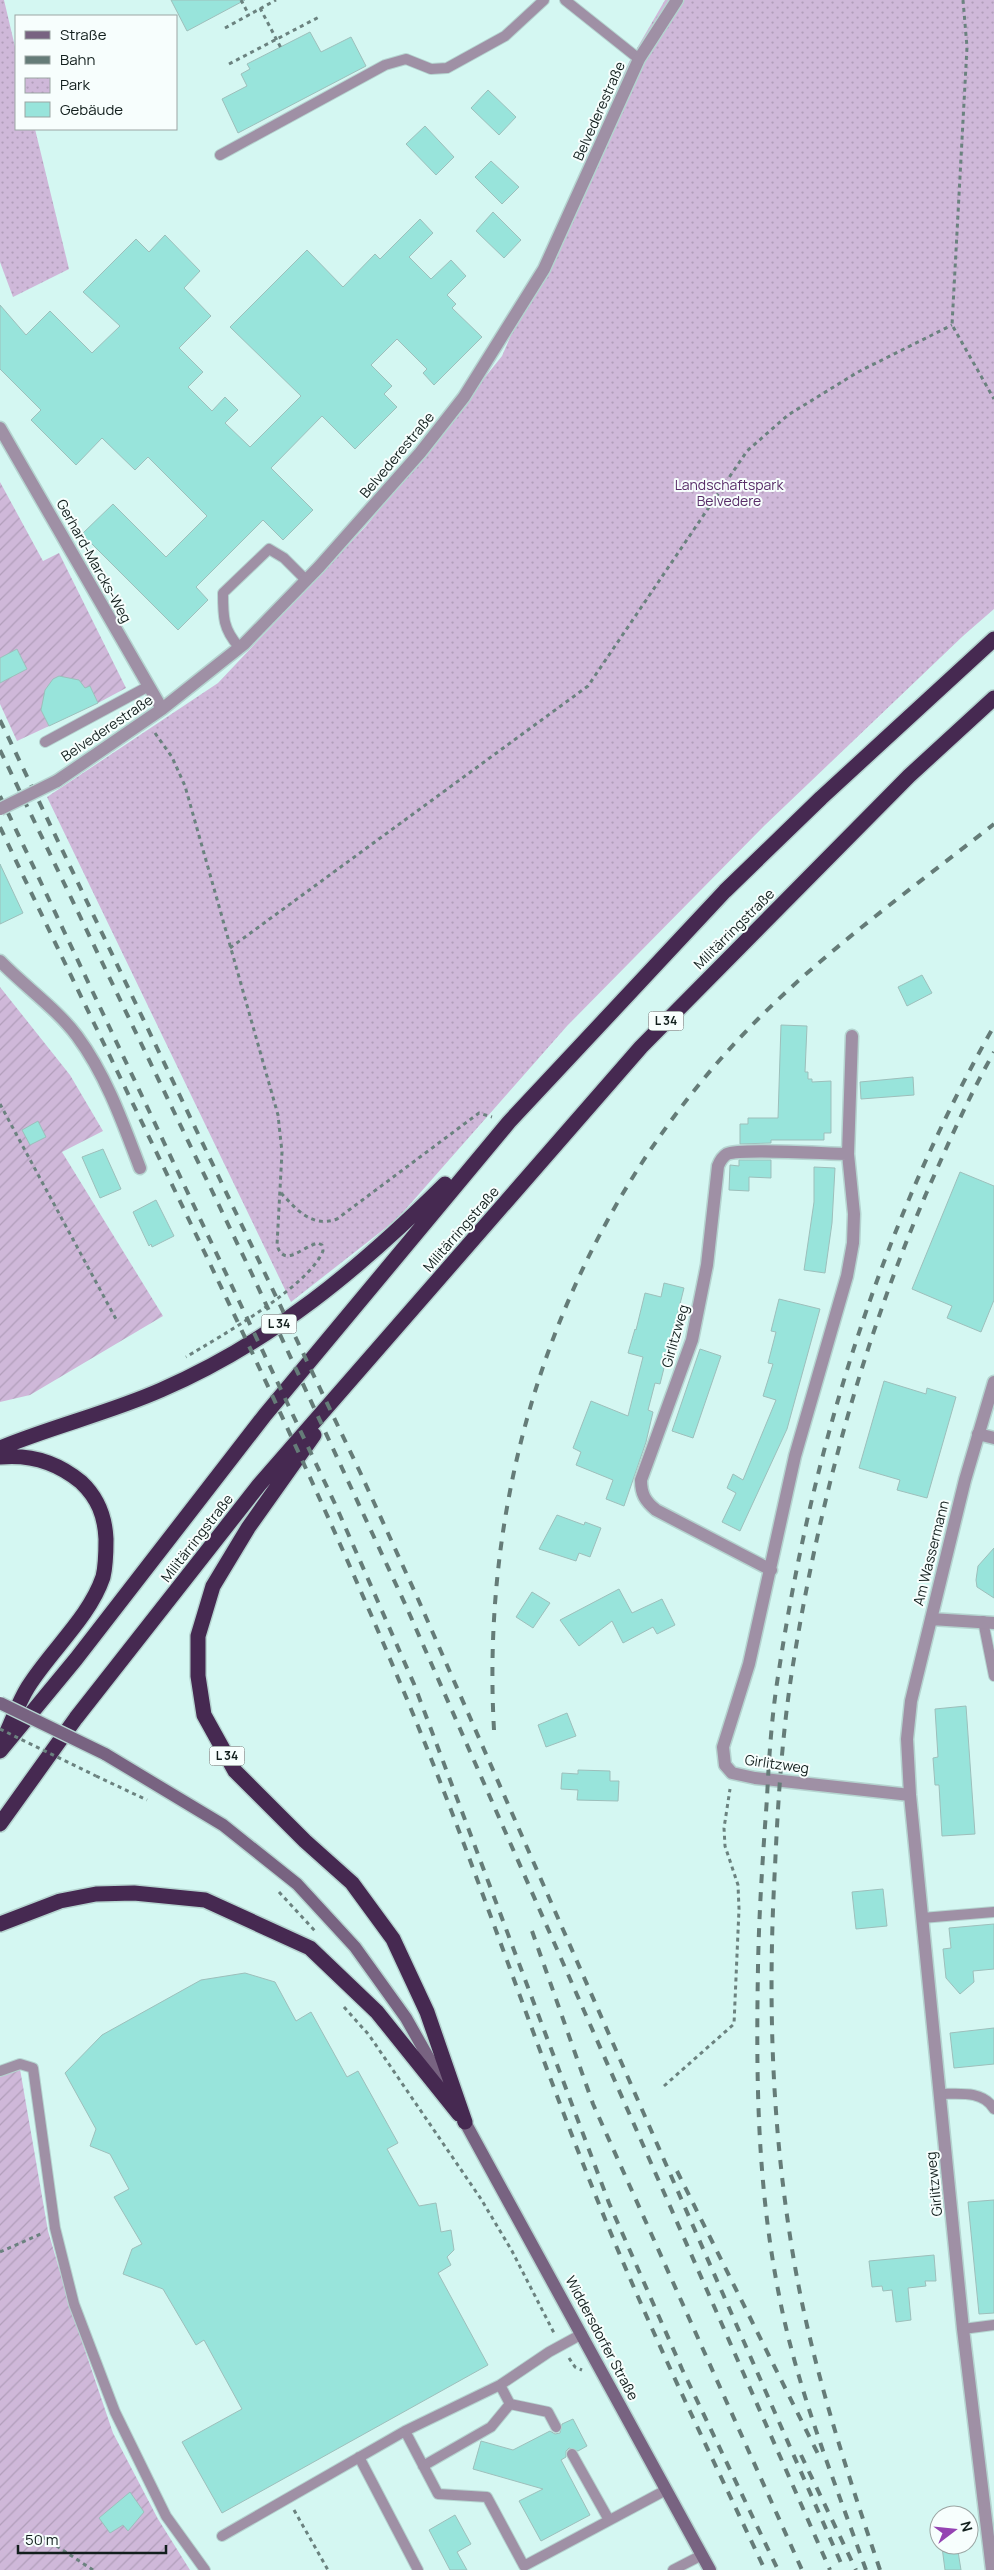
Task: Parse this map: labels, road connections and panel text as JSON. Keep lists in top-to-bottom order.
{
  "streets": {
    "highway": ["Militärringstraße", "L 34"],
    "main road": ["Widdersdorfer Straße"],
    "street": [
      "Belvederestraße",
      "Gerhard-Marcks-Weg",
      "Girlitzweg",
      "Am Wassermann"
    ]
  },
  "crossings": [
    ["Belvederestraße", "Gerhard-Marcks-Weg"],
    ["Militärringstraße", "L 34"],
    ["L 34", "Widdersdorfer Straße"],
    ["Girlitzweg", "Am Wassermann"]
  ],
  "parks": ["Landschaftspark Belvedere"],
  "legend": [
    "Straße",
    "Bahn",
    "Park",
    "Gebäude"
  ],
  "scale_bar": "50 m",
  "north": "right"
}
